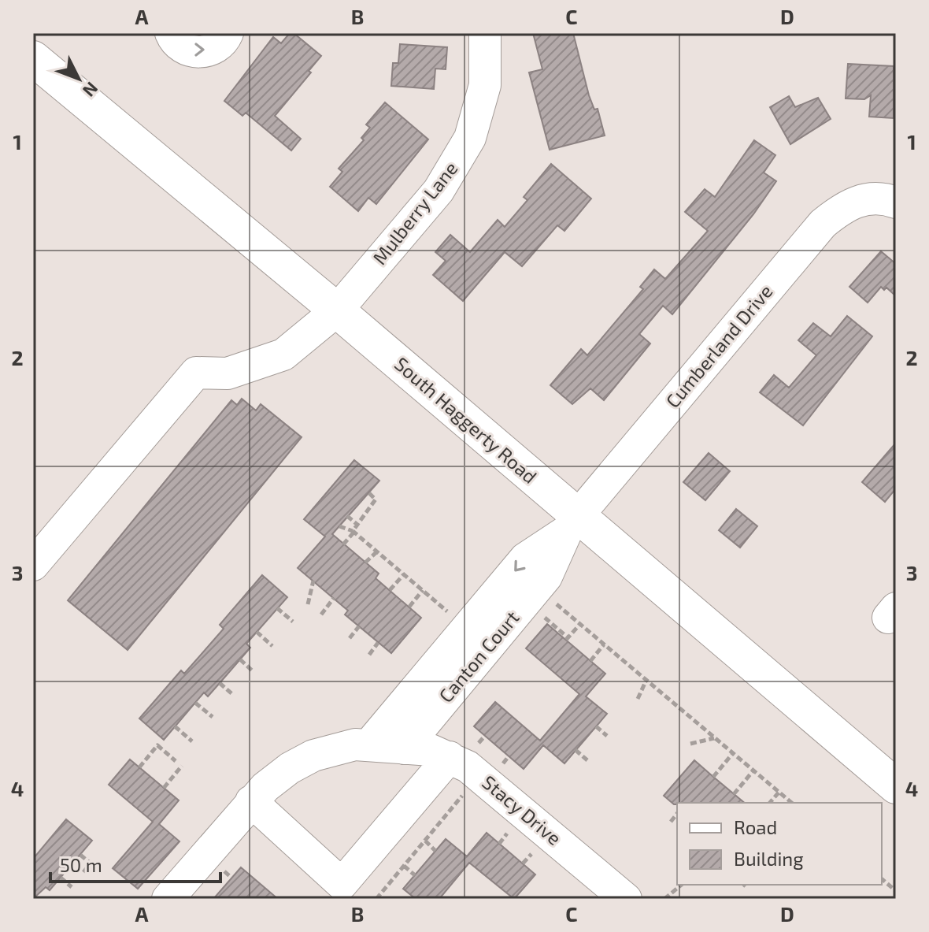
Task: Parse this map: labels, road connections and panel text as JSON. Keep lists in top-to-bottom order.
{
  "streets": {
    "main road": ["South Haggerty Road"],
    "street": [
      "Mulberry Lane",
      "Cumberland Drive",
      "Canton Court",
      "Stacy Drive"
    ]
  },
  "crossings": [
    ["Mulberry Lane", "South Haggerty Road"],
    ["Cumberland Drive", "South Haggerty Road"],
    ["Cumberland Drive", "Canton Court"],
    ["South Haggerty Road", "Canton Court"],
    ["Canton Court", "Stacy Drive"]
  ],
  "legend": ["Road", "Building"],
  "scale_bar": "50 m",
  "north": "bottom right",
  "grid": {
    "columns": [
      "A",
      "B",
      "C",
      "D"
    ],
    "rows": [
      "1",
      "2",
      "3",
      "4"
    ]
  }
}
